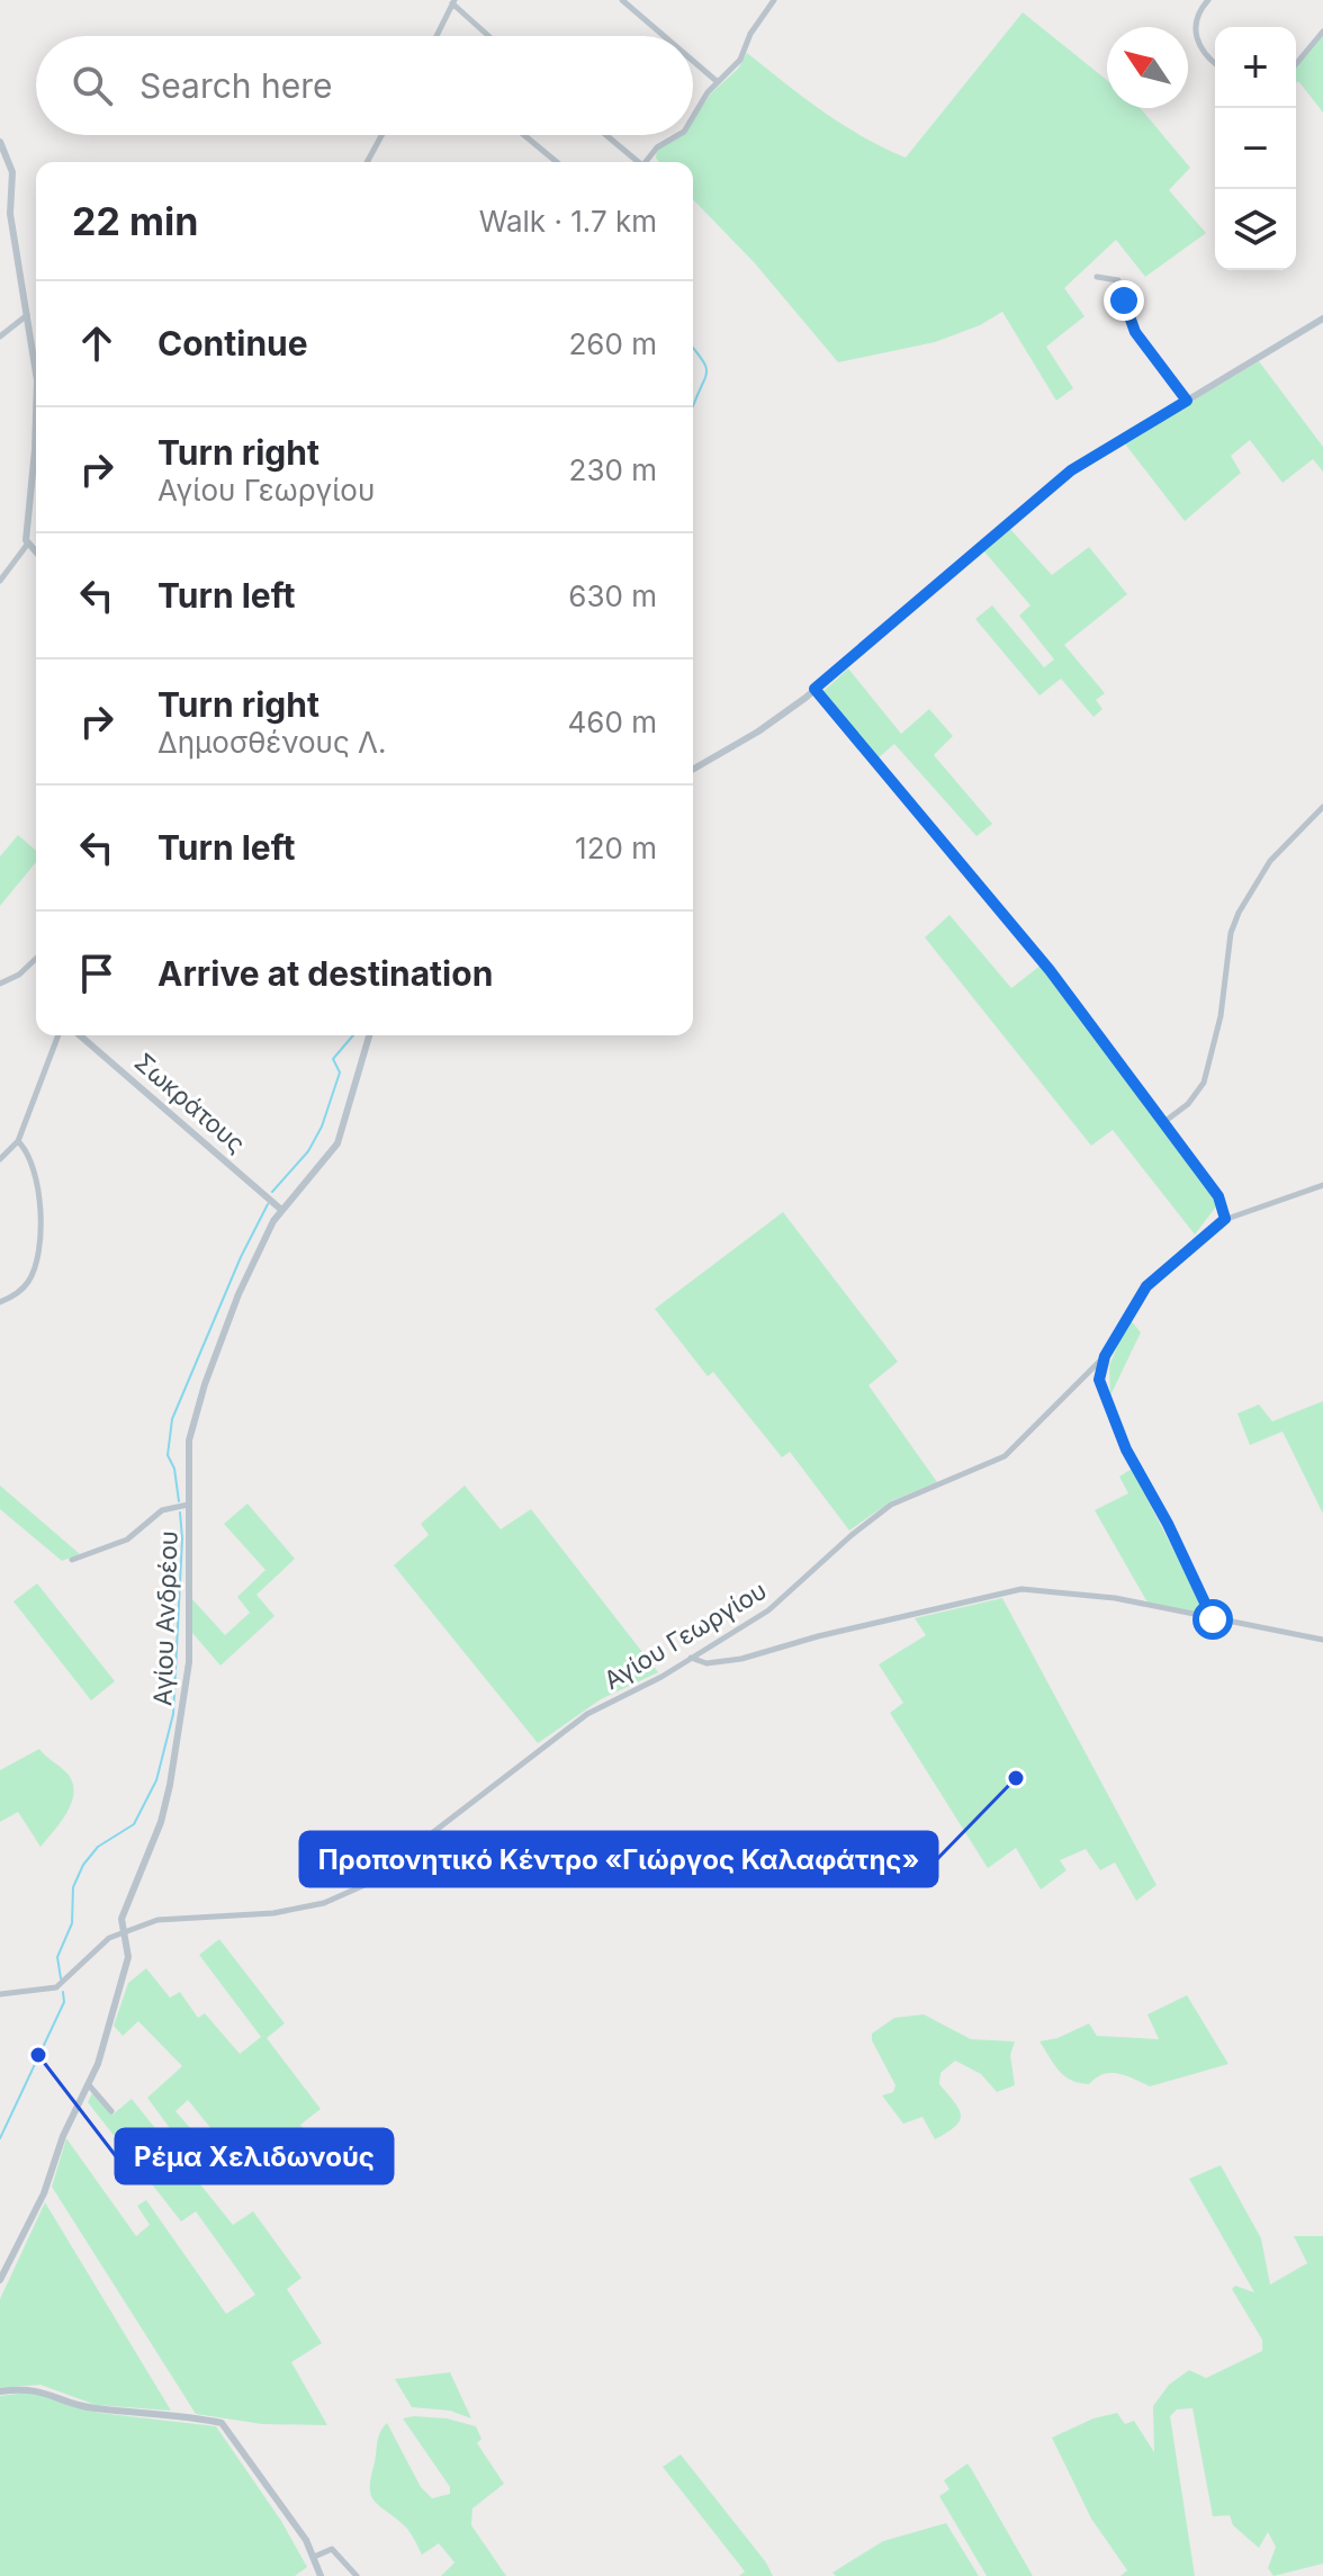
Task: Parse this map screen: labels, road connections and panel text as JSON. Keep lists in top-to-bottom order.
{
  "streets": {
    "street": ["Σωκράτους", "Αγίου Ανδρέου", "Αγίου Γεωργίου"]
  },
  "crossings": [
    ["Σωκράτους", "Αγίου Ανδρέου"],
    ["Αγίου Ανδρέου", "Αγίου Γεωργίου"]
  ],
  "places": ["Προπονητικό Κέντρο «Γιώργος Καλαφάτης»", "Ρέμα Χελιδωνούς"],
  "north": "top left",
  "page": {
    "map_buttons": ["+", "−"],
    "search": "Search here",
    "heading": ["22 min", "Walk · 1.7 km"],
    "list": [
      ["Continue", "260 m"],
      ["Turn right", "Αγίου Γεωργίου", "230 m"],
      ["Turn left", "630 m"],
      ["Turn right", "Δημοσθένους Λ.", "460 m"],
      ["Turn left", "120 m"],
      "Arrive at destination"
    ]
  }
}
